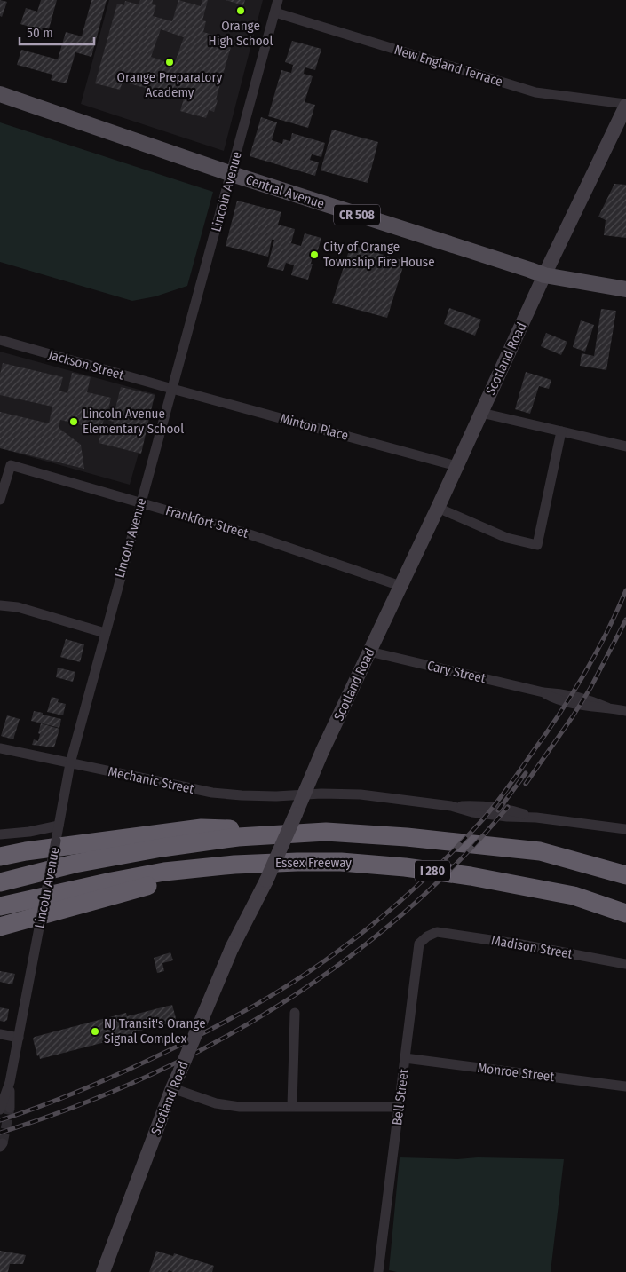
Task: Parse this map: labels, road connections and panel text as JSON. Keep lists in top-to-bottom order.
{
  "streets": {
    "highway": ["Essex Freeway", "I 280"],
    "main road": ["Central Avenue", "CR 508", "Scotland Road"],
    "street": [
      "New England Terrace",
      "Lincoln Avenue",
      "Jackson Street",
      "Minton Place",
      "Frankfort Street",
      "Cary Street",
      "Mechanic Street",
      "Madison Street",
      "Monroe Street",
      "Bell Street"
    ]
  },
  "crossings": [
    ["New England Terrace", "Lincoln Avenue"],
    ["New England Terrace", "Scotland Road"],
    ["Lincoln Avenue", "Central Avenue"],
    ["Lincoln Avenue", "Jackson Street"],
    ["Lincoln Avenue", "Minton Place"],
    ["Lincoln Avenue", "Frankfort Street"],
    ["Lincoln Avenue", "Mechanic Street"],
    ["Central Avenue", "Scotland Road"],
    ["Scotland Road", "Minton Place"],
    ["Scotland Road", "Frankfort Street"],
    ["Scotland Road", "Cary Street"],
    ["Scotland Road", "Mechanic Street"],
    ["Jackson Street", "Minton Place"],
    ["Madison Street", "Bell Street"],
    ["Monroe Street", "Bell Street"]
  ],
  "places": [
    "Orange High School",
    "Orange Preparatory Academy",
    "City of Orange Township Fire House",
    "Lincoln Avenue Elementary School",
    "NJ Transit's Orange Signal Complex"
  ],
  "scale_bar": "50 m"
}
